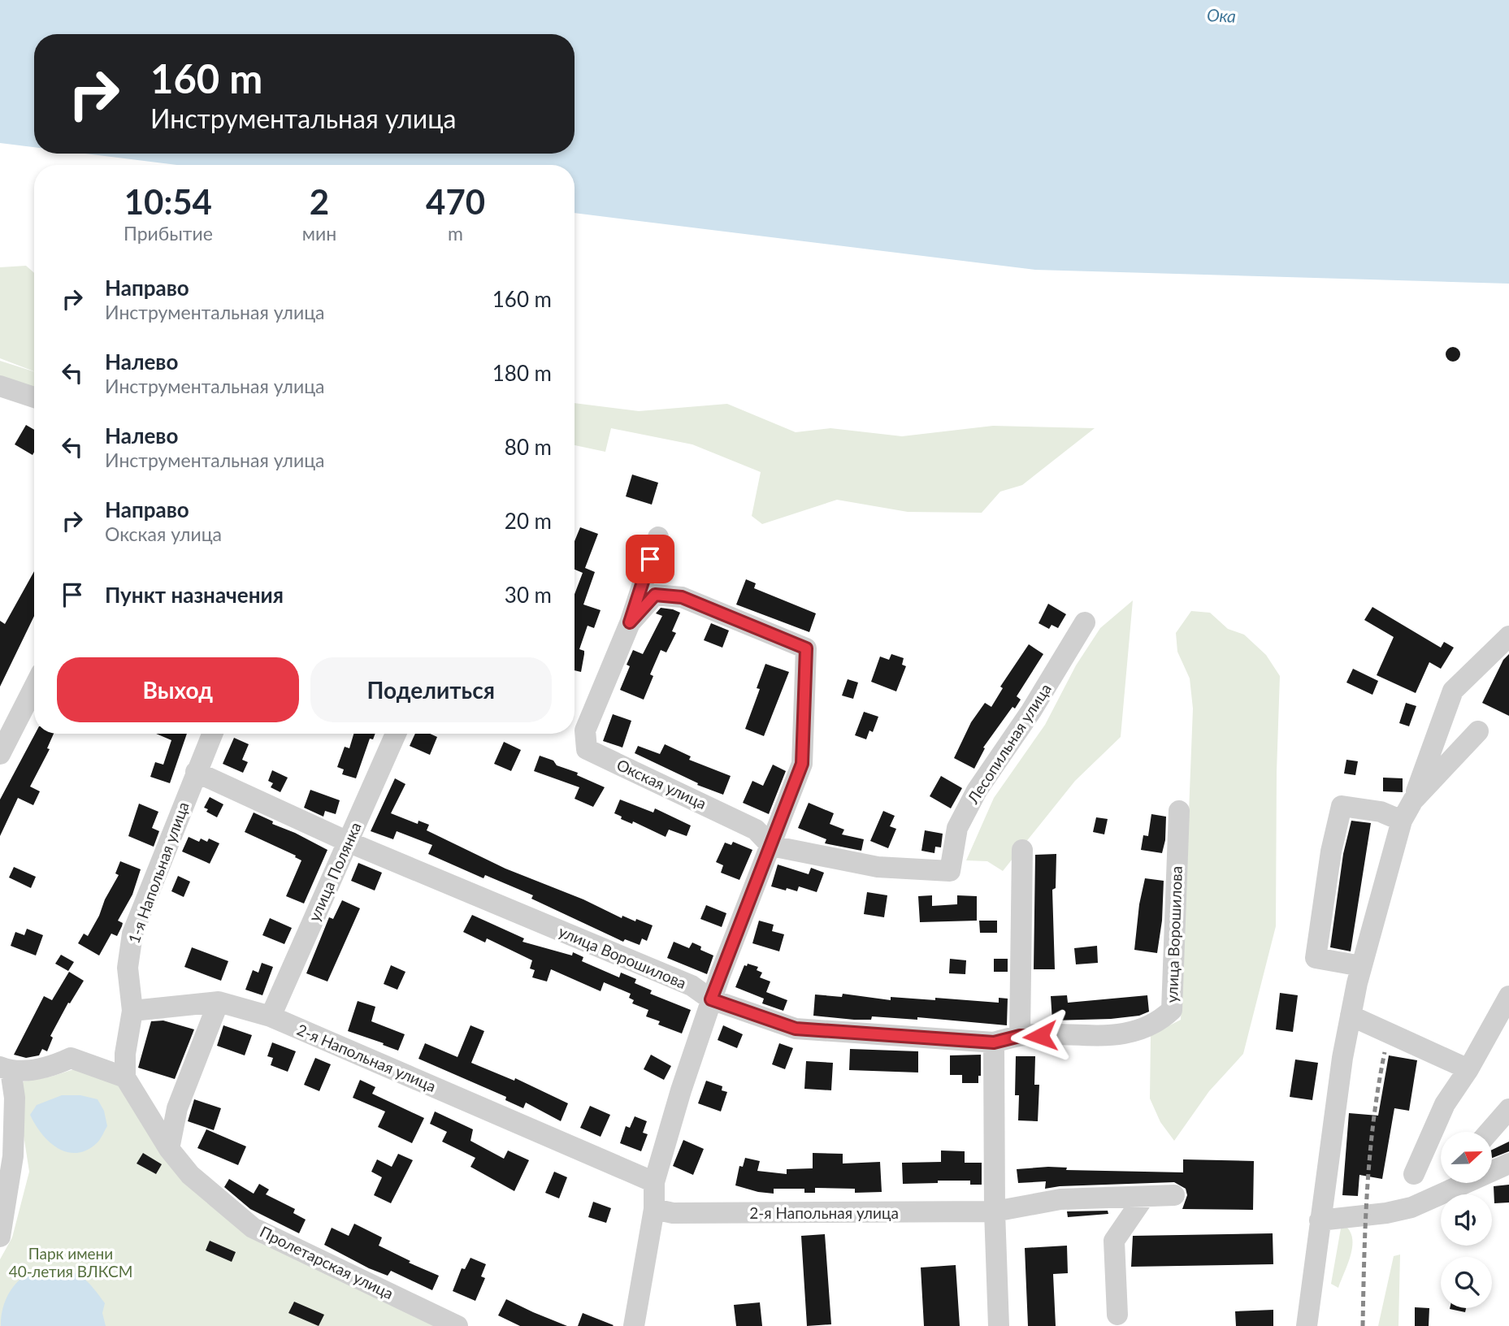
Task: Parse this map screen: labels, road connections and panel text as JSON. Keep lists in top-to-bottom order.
{
  "streets": {
    "street": [
      "Лесопильная улица",
      "Окская улица",
      "улица Полянка",
      "1-я Напольная улица",
      "улица Ворошилова",
      "2-я Напольная улица",
      "Пролетарская улица"
    ]
  },
  "crossings": [
    ["Лесопильная улица", "Окская улица"],
    ["улица Полянка", "улица Ворошилова"],
    ["улица Полянка", "2-я Напольная улица"],
    ["1-я Напольная улица", "улица Ворошилова"],
    ["1-я Напольная улица", "Пролетарская улица"]
  ],
  "water": ["Ока"],
  "parks": ["Парк имени 40-летия ВЛКСМ"],
  "north": "right",
  "page": {
    "turn": ["160 m", "Инструментальная улица"],
    "eta": [
      "10:54",
      "Прибытие",
      "2",
      "мин",
      "470",
      "m"
    ],
    "list": [
      {
        "name": "Направо",
        "note": "Инструментальная улица",
        "value": "160 m"
      },
      {
        "name": "Налево",
        "note": "Инструментальная улица",
        "value": "180 m"
      },
      {
        "name": "Налево",
        "note": "Инструментальная улица",
        "value": "80 m"
      },
      {
        "name": "Направо",
        "note": "Окская улица",
        "value": "20 m"
      },
      {
        "name": "Пункт назначения",
        "value": "30 m"
      }
    ],
    "buttons": ["Выход", "Поделиться"]
  }
}
